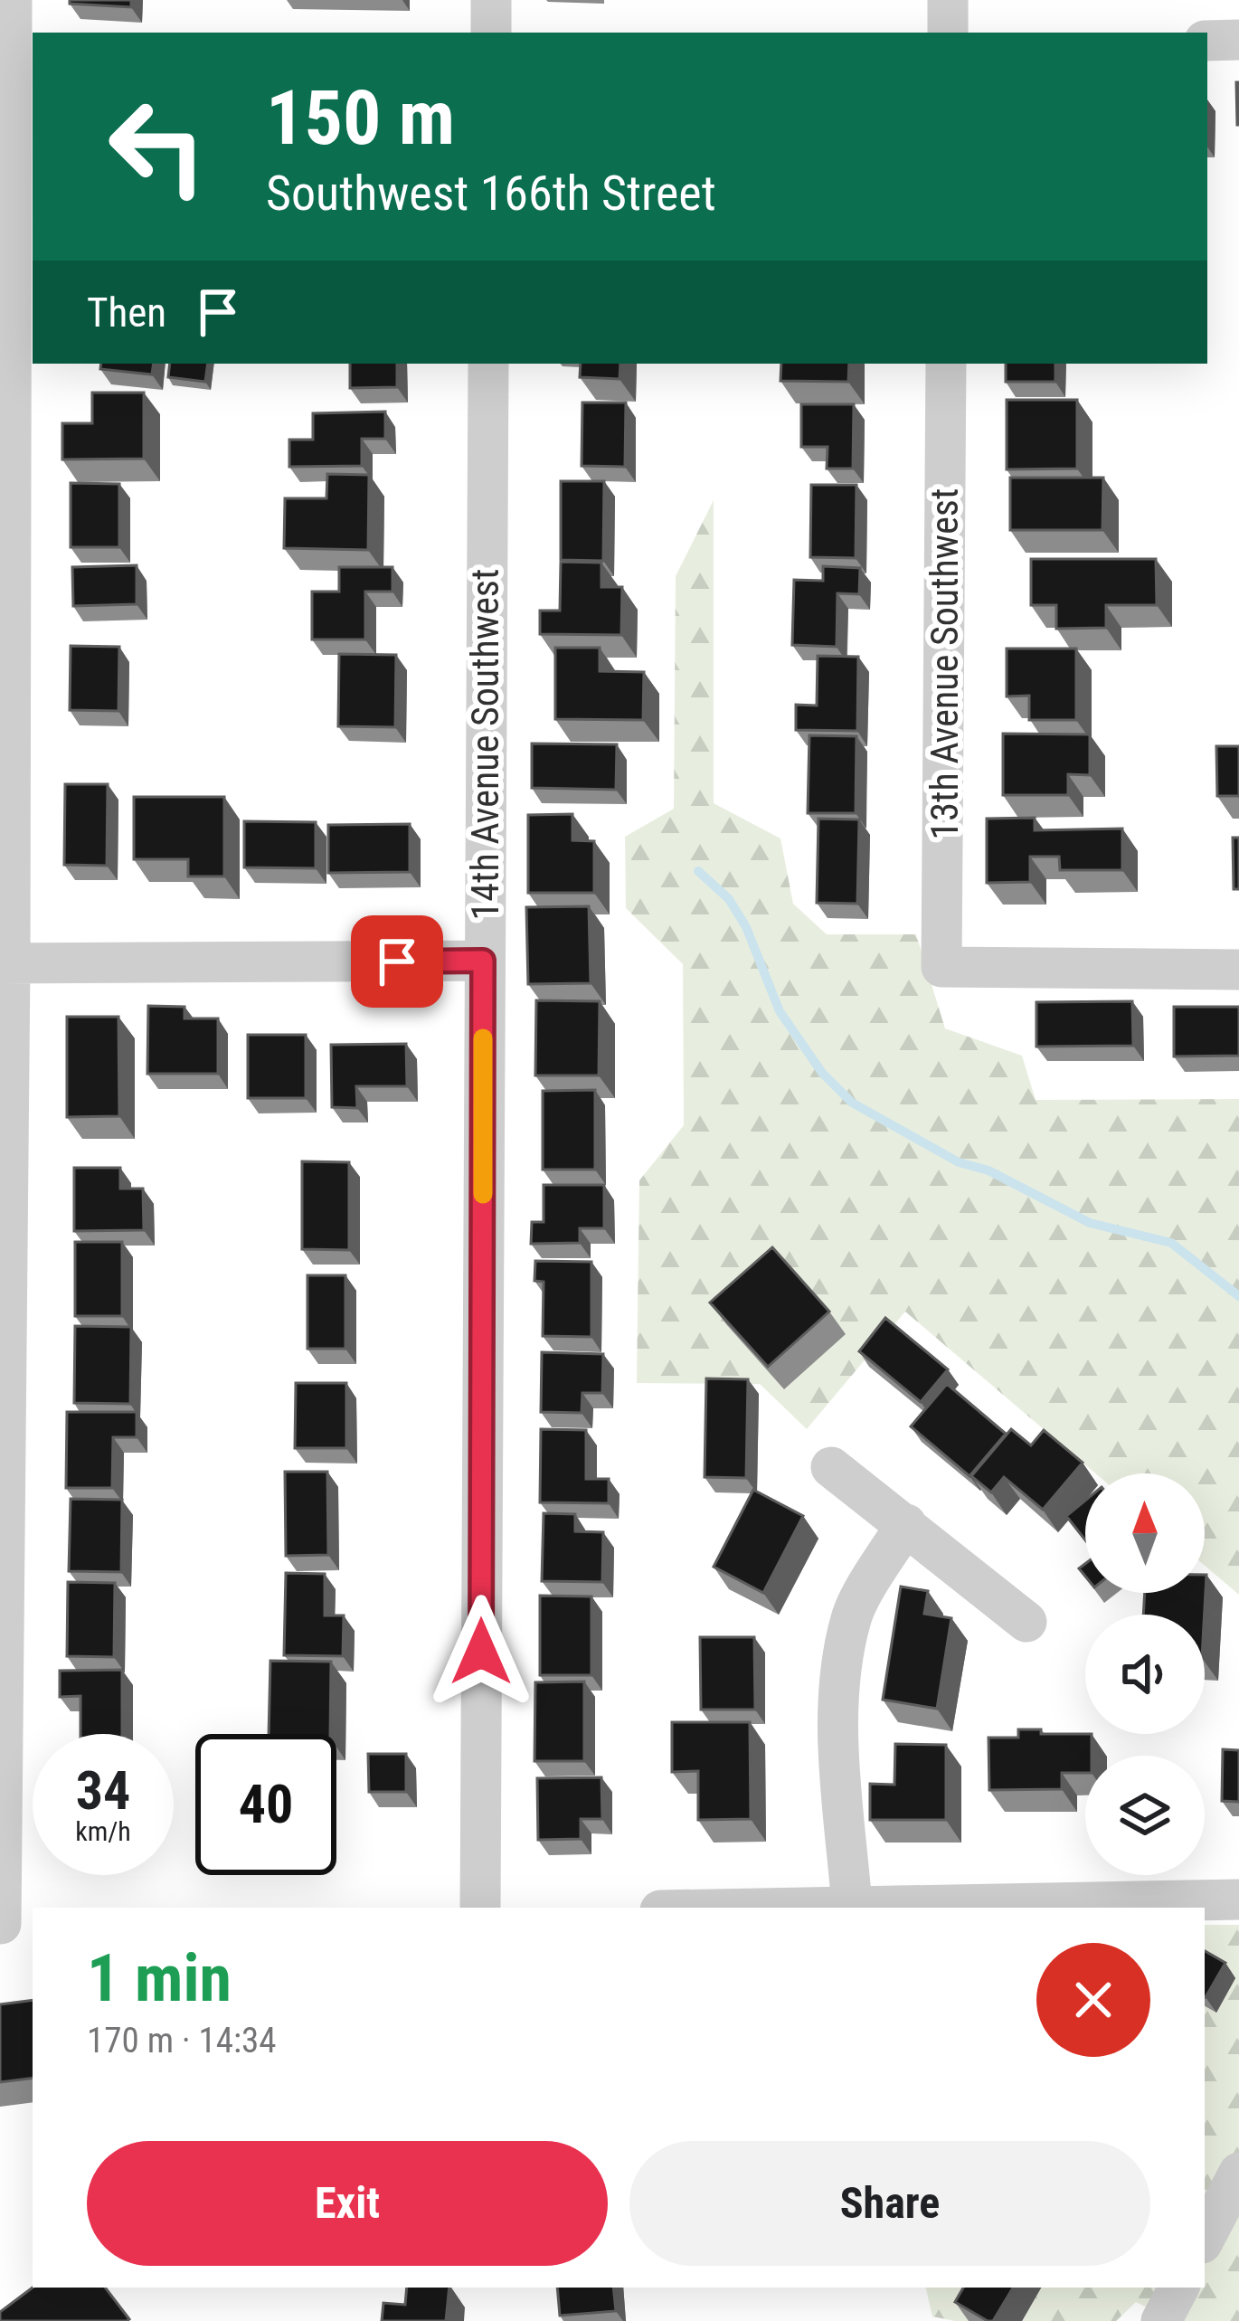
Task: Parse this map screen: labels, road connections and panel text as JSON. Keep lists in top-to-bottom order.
{
  "streets": {
    "street": ["13th Avenue Southwest", "14th Avenue Southwest"]
  },
  "north": "top",
  "page": {
    "turn": ["150 m", "Southwest 166th Street"],
    "then": "Then",
    "speed": "34 km/h",
    "limit": "40",
    "heading": ["1 min", "170 m · 14:34"],
    "buttons": ["Exit", "Share"]
  }
}
